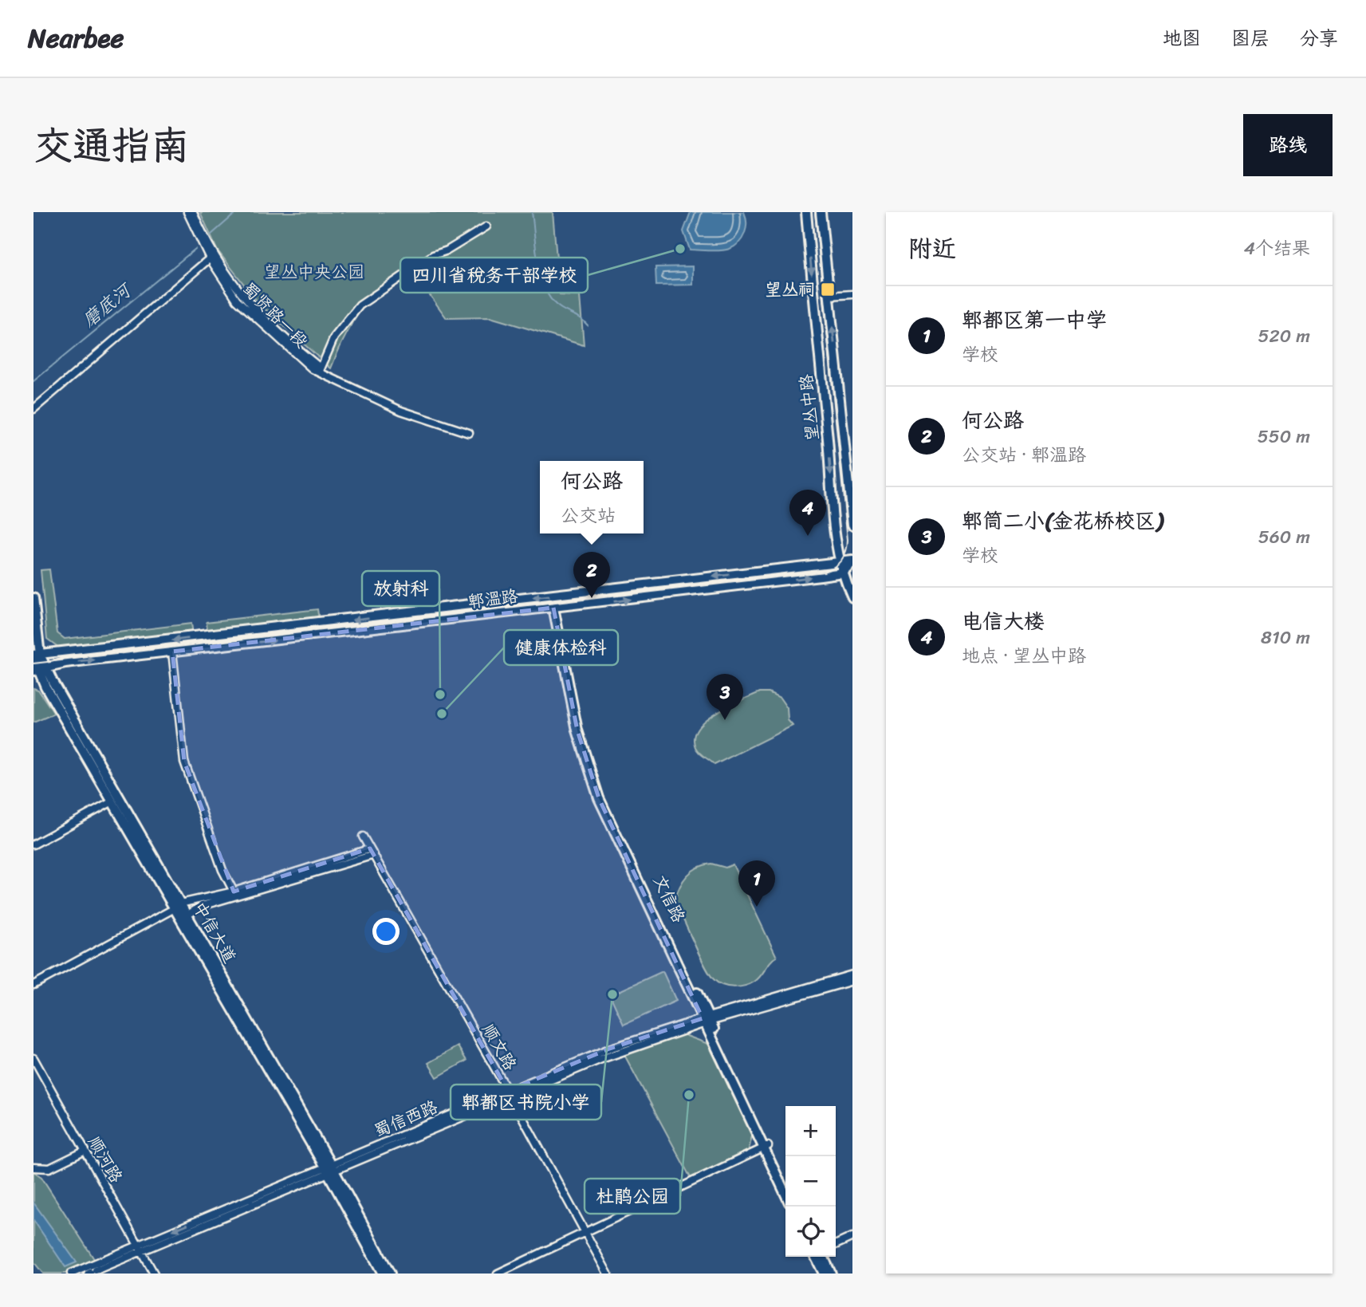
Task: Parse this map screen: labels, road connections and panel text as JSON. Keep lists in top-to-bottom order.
{
  "streets": {
    "main road": ["望丛中路", "郫温路", "中信大道"],
    "street": [
      "蜀贤路一段",
      "顺文路",
      "蜀信西路",
      "顺河路"
    ]
  },
  "crossings": [
    ["望丛中路", "郫温路"],
    ["郫温路", "中信大道"],
    ["中信大道", "蜀信西路"],
    ["顺文路", "蜀信西路"],
    ["蜀信西路", "顺河路"]
  ],
  "water": ["磨底河"],
  "parks": ["望丛中央公园"],
  "places": {
    "other": [
      "四川省税务干部学校",
      "放射科",
      "健康体检科",
      "郫都区书院小学",
      "杜鹃公园"
    ],
    "transit": ["望丛祠"]
  },
  "page": {
    "header": "Nearbee",
    "nav": ["地图", "图层", "分享"],
    "title": "交通指南",
    "buttons": "路线",
    "heading": ["附近", "4个结果"],
    "list": [
      {
        "mark": "1",
        "name": "郫都区第一中学",
        "note": "学校",
        "value": "520 m"
      },
      {
        "mark": "2",
        "name": "何公路",
        "note": "公交站 · 郫温路",
        "value": "550 m"
      },
      {
        "mark": "3",
        "name": "郫筒二小(金花桥校区)",
        "note": "学校",
        "value": "560 m"
      },
      {
        "mark": "4",
        "name": "电信大楼",
        "note": "地点 · 望丛中路",
        "value": "810 m"
      }
    ],
    "popup": ["何公路", "公交站"],
    "pins": [
      "4",
      "2",
      "3",
      "1"
    ],
    "map_buttons": ["+", "−"]
  }
}
